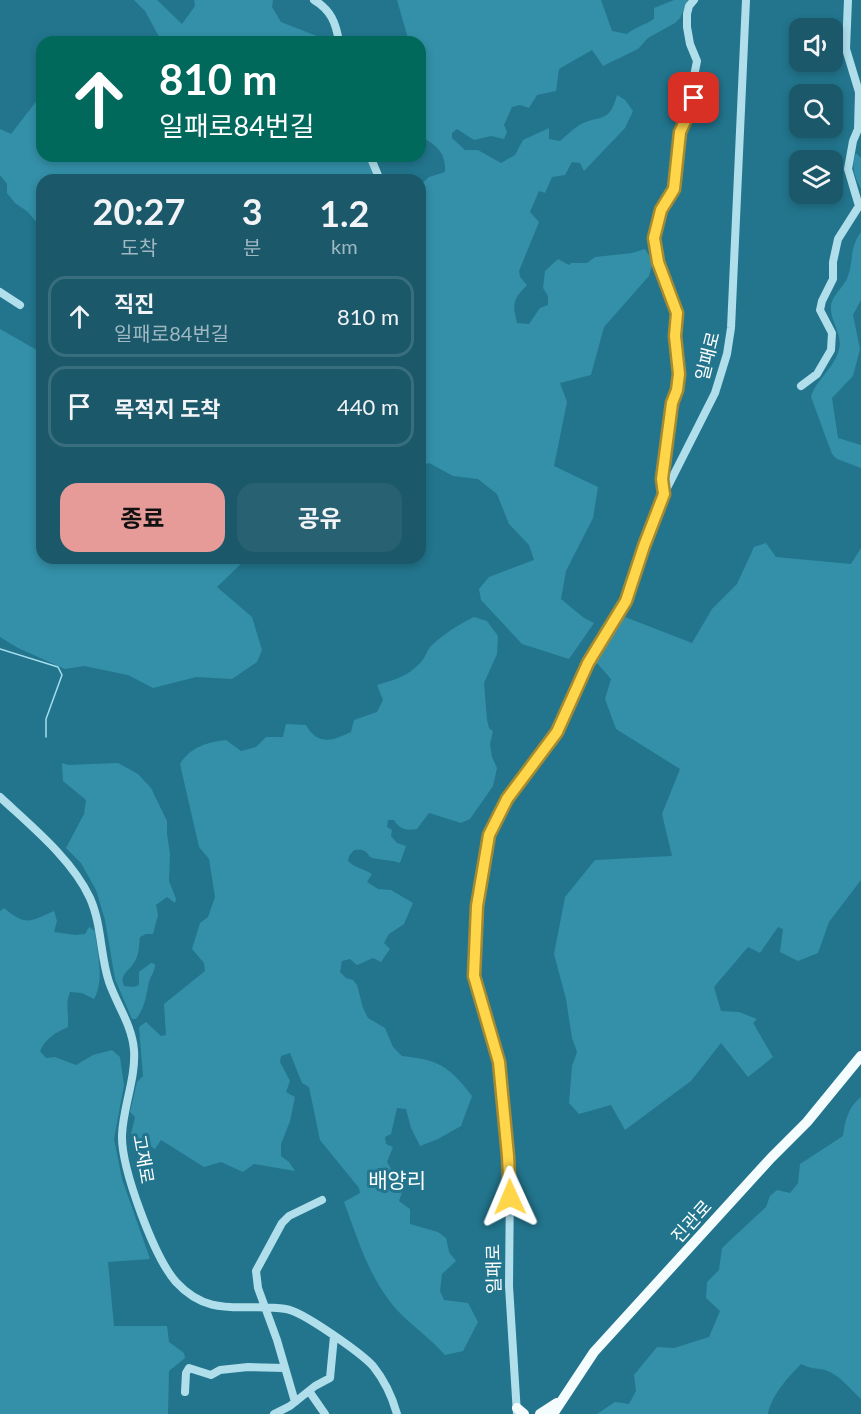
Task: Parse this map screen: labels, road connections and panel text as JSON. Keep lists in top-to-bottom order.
{
  "streets": {
    "main road": ["진관로"],
    "street": ["일패로", "고재로"]
  },
  "districts": ["배양리"],
  "page": {
    "turn": ["810 m", "일패로84번길"],
    "eta": [
      "20:27",
      "도착",
      "3",
      "분",
      "1.2",
      "km"
    ],
    "list": [
      {
        "name": "직진",
        "note": "일패로84번길",
        "value": "810 m"
      },
      {
        "name": "목적지 도착",
        "value": "440 m"
      }
    ],
    "buttons": ["종료", "공유"]
  }
}
